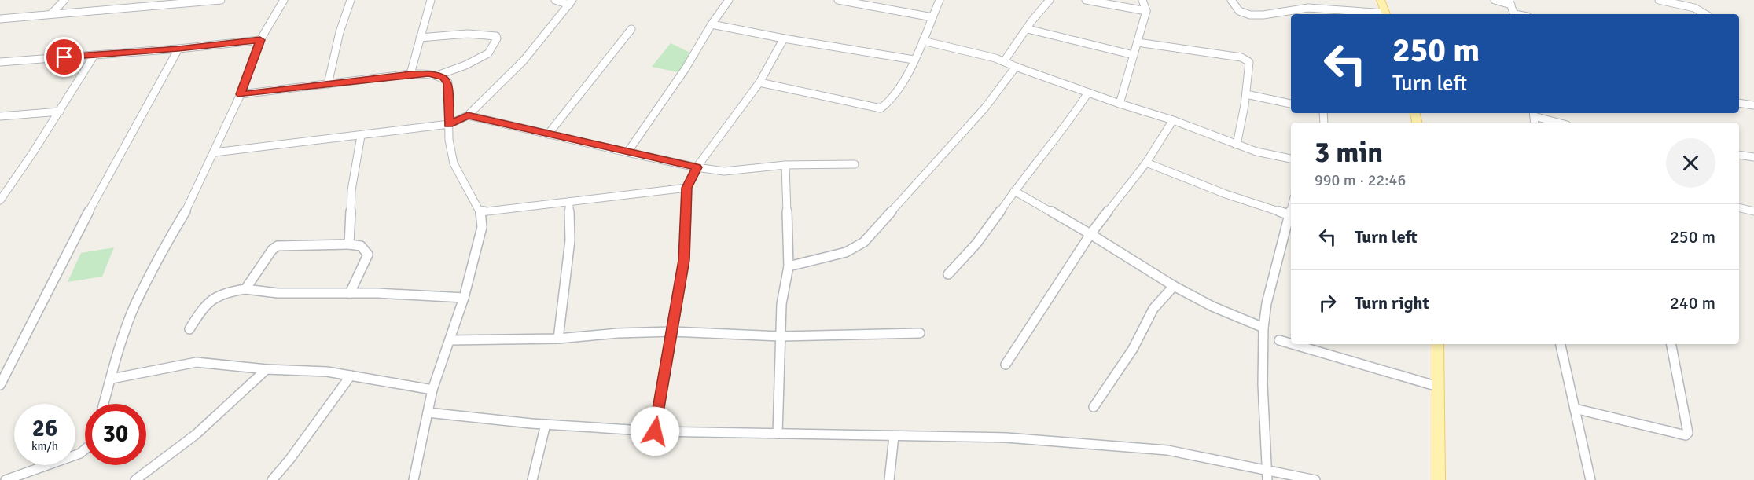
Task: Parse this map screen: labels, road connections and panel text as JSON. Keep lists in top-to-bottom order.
{
  "page": {
    "turn": ["250 m", "Turn left"],
    "heading": ["3 min", "990 m · 22:46"],
    "list": [
      {
        "name": "Turn left",
        "value": "250 m"
      },
      {
        "name": "Turn right",
        "value": "240 m"
      }
    ],
    "speed": "26 km/h",
    "limit": "30"
  }
}
